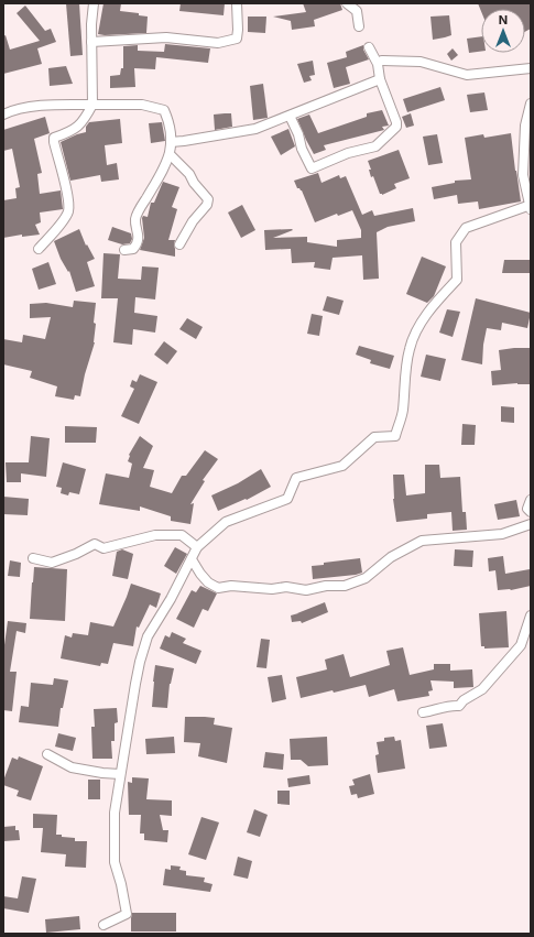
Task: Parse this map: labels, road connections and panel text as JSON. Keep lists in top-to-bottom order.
{
  "north": "top"
}
